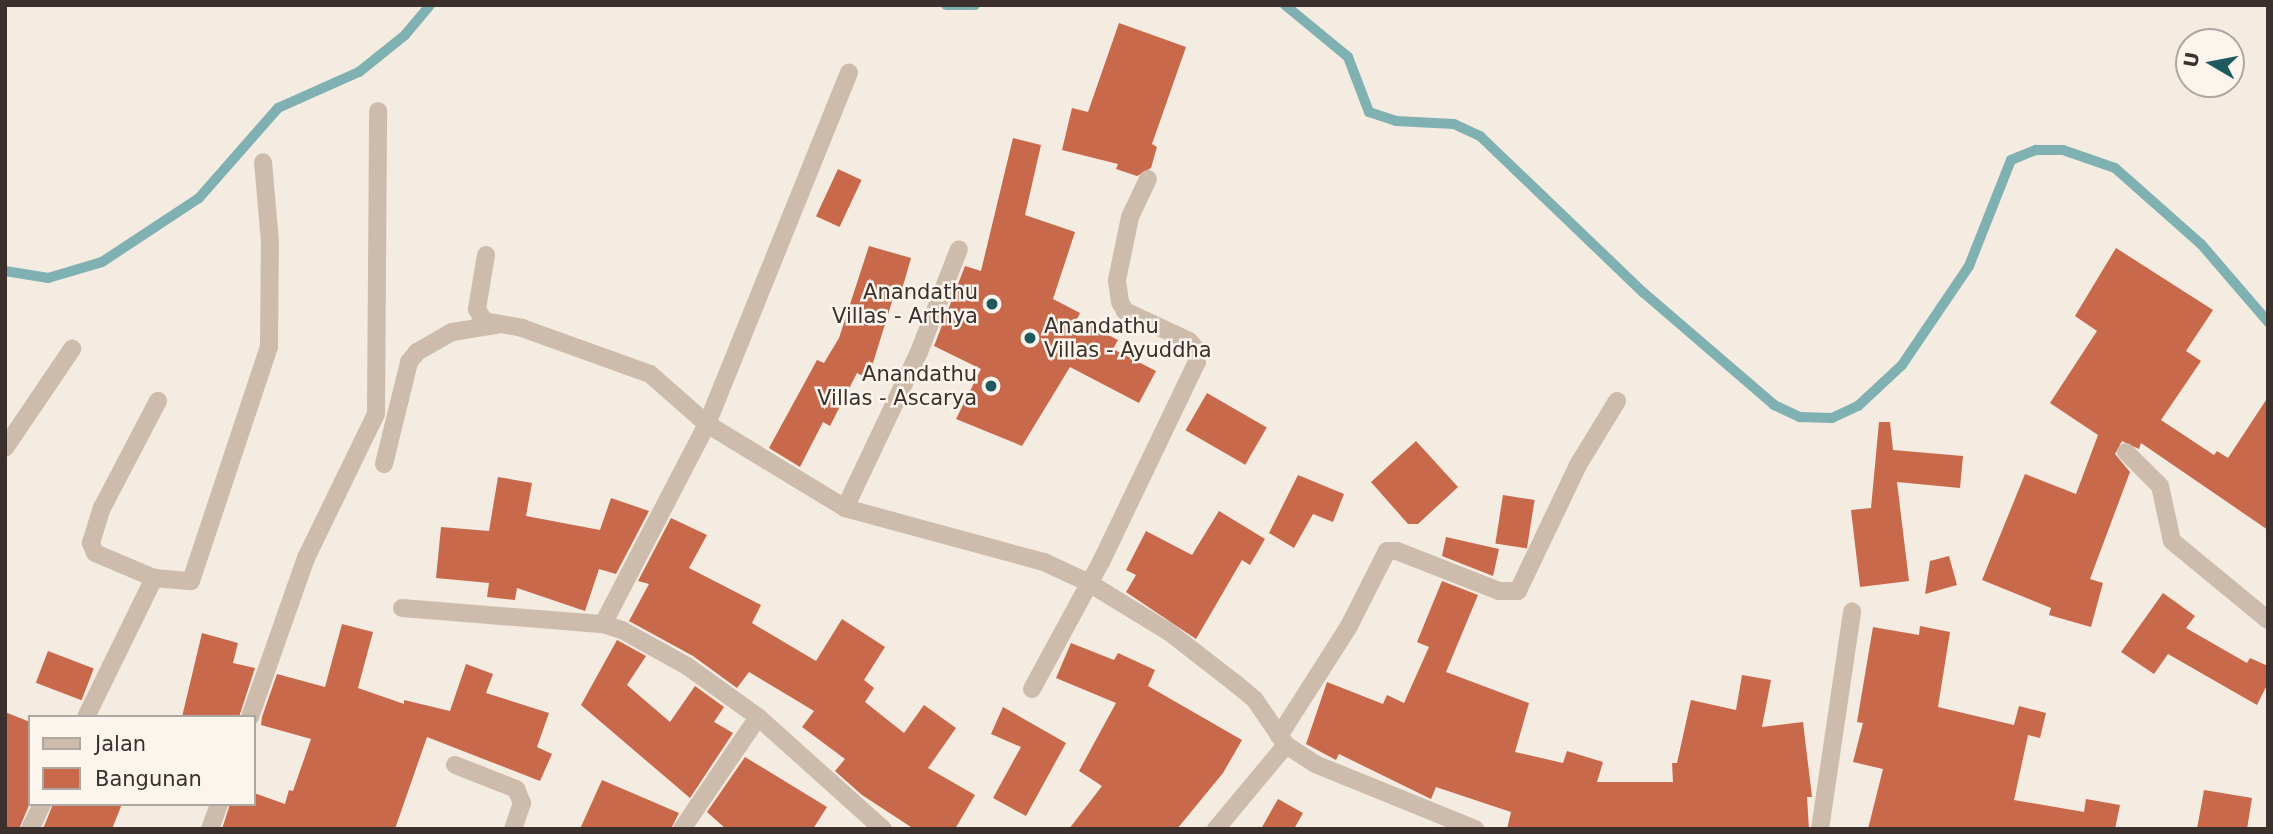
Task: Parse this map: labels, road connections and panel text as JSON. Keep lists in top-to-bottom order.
{
  "places": ["Anandathu Villas - Arthya", "Anandathu Villas - Ayuddha", "Anandathu Villas - Ascarya"],
  "legend": ["Jalan", "Bangunan"],
  "north": "left"
}
